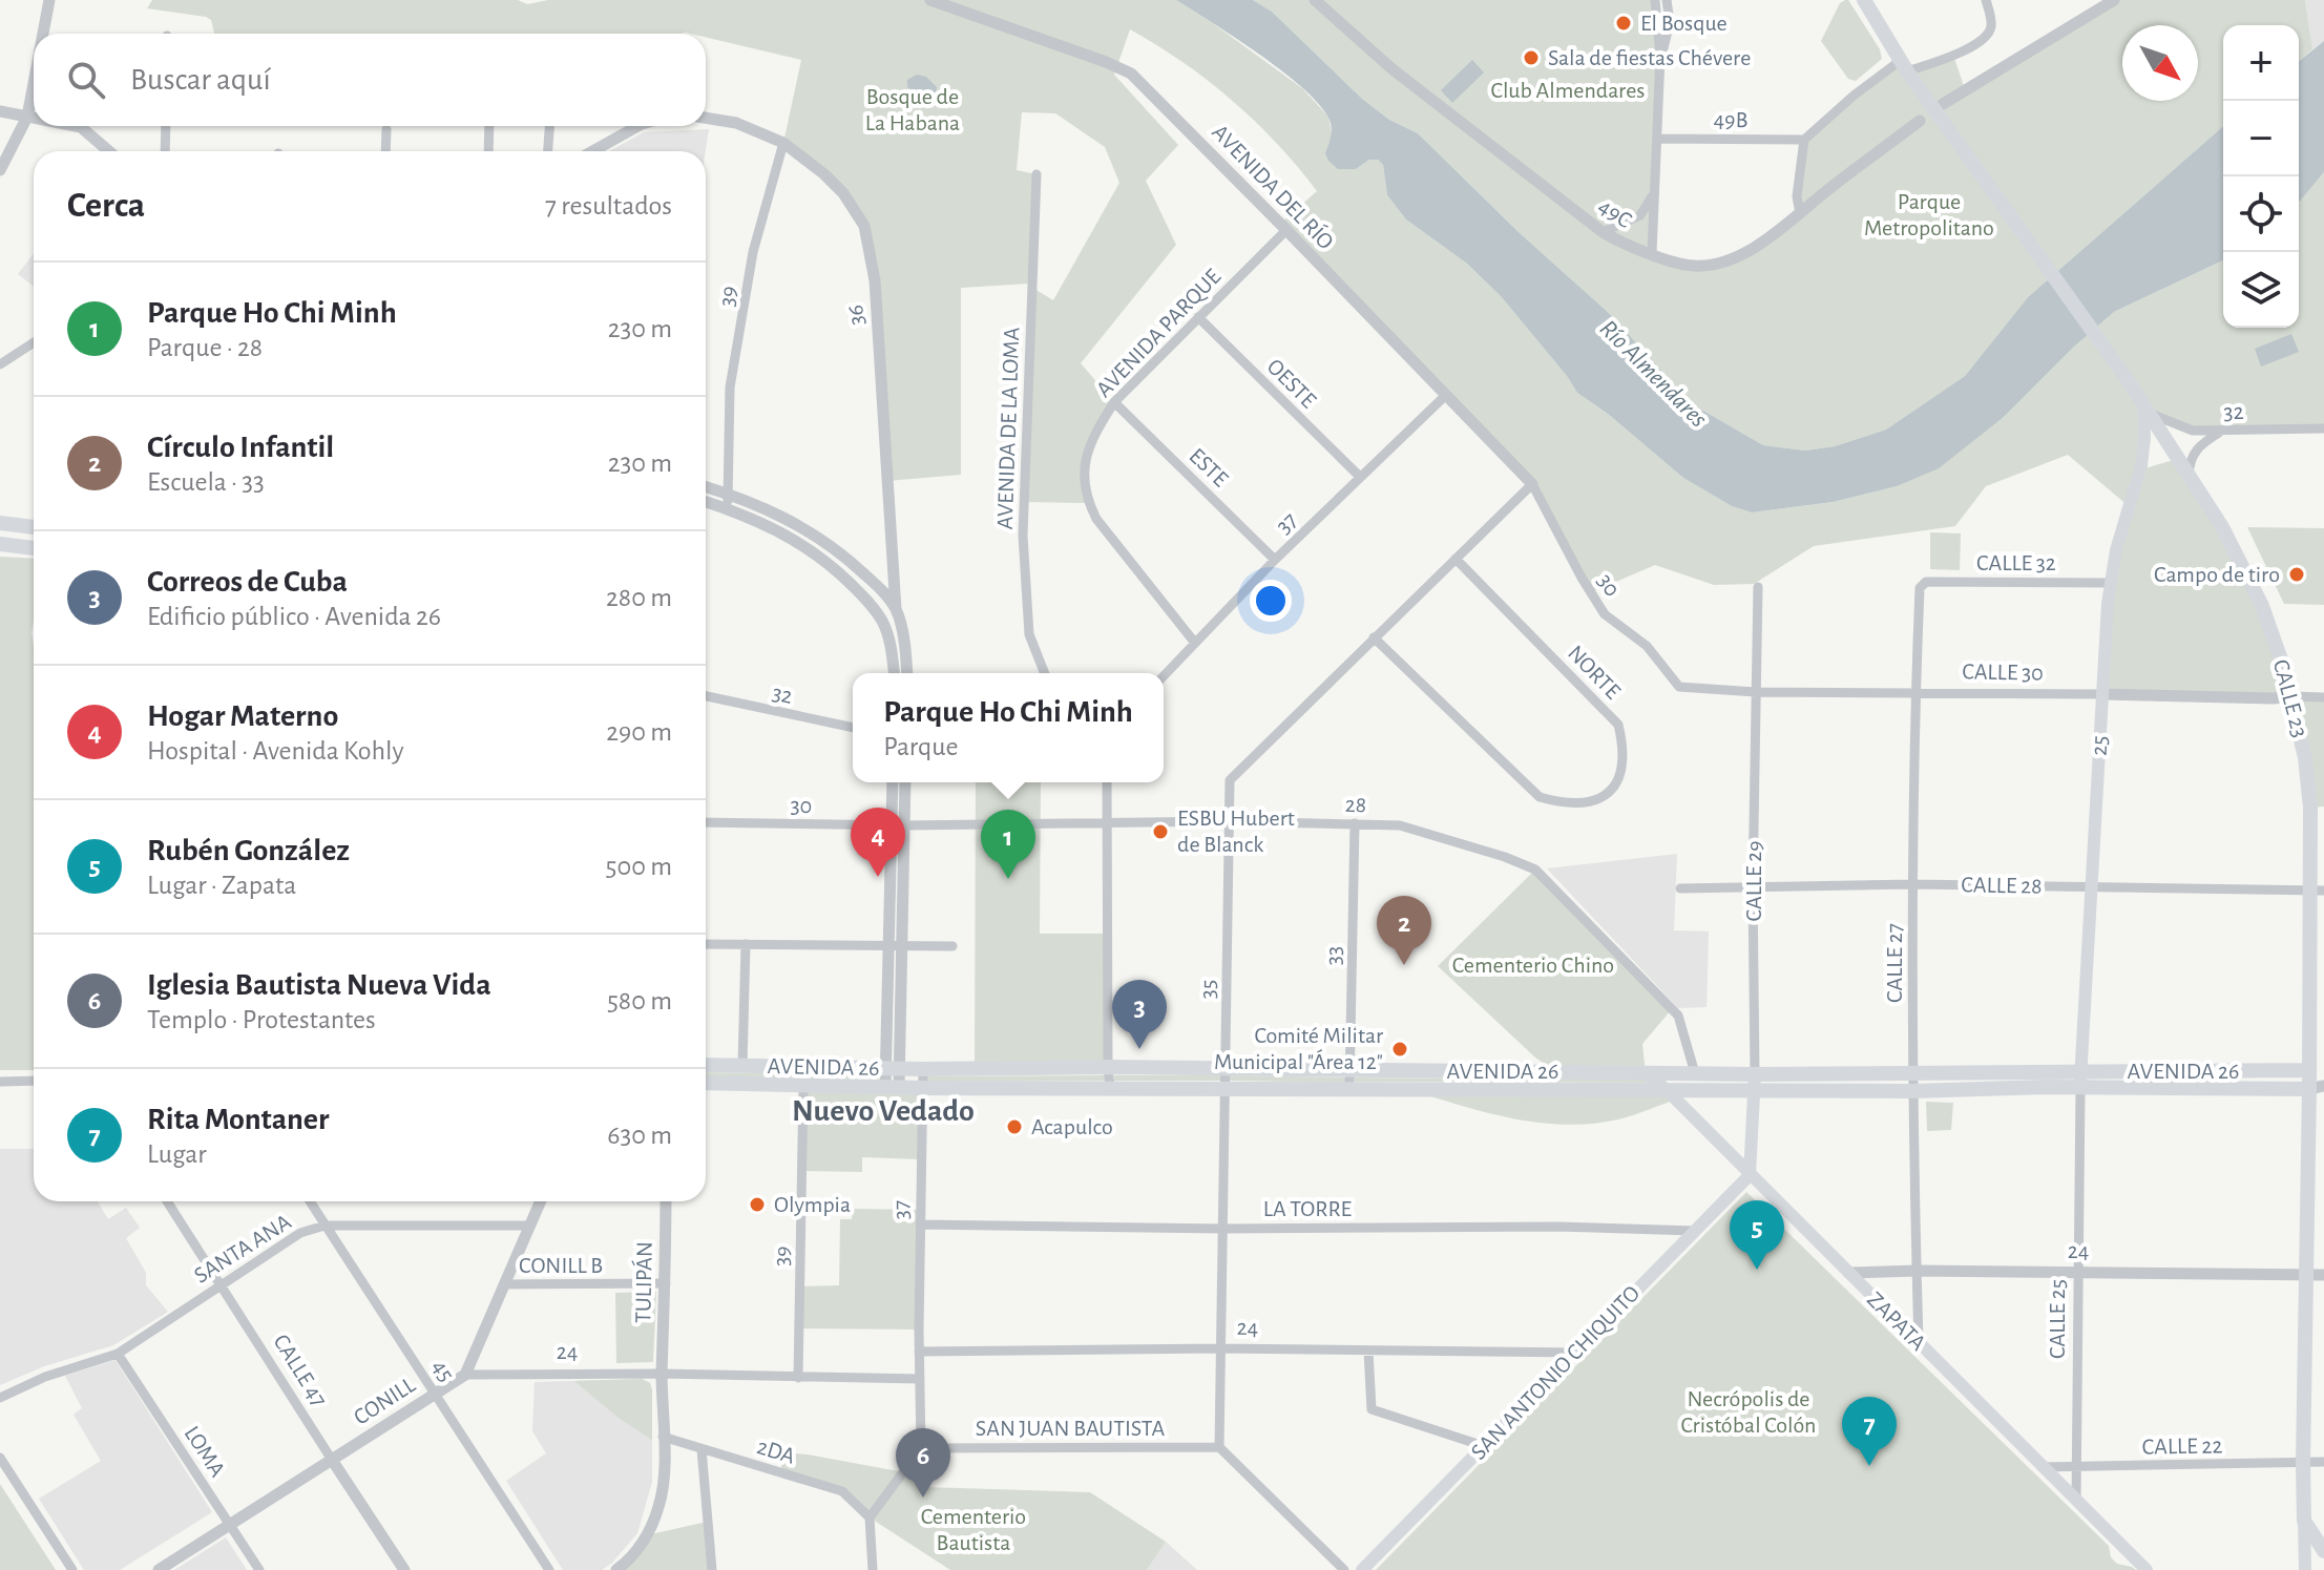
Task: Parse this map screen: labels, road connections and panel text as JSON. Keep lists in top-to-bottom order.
{
  "streets": {
    "main road": [
      "CALLE 23",
      "25",
      "CALLE 29",
      "AVENIDA 26",
      "ZAPATA",
      "SAN ANTONIO CHIQUITO"
    ],
    "street": [
      "49B",
      "AVENIDA DEL RÍO",
      "49C",
      "39",
      "36",
      "AVENIDA PARQUE",
      "OESTE",
      "32",
      "AVENIDA DE LA LOMA",
      "ESTE",
      "37",
      "CALLE 32",
      "30",
      "NORTE",
      "CALLE 30",
      "28",
      "CALLE 28",
      "33",
      "CALLE 27",
      "35",
      "LA TORRE",
      "SANTA ANA",
      "24",
      "CONILL B",
      "TULIPÁN",
      "CALLE 25",
      "CALLE 47",
      "45",
      "CONILL",
      "SAN JUAN BAUTISTA",
      "CALLE 22",
      "LOMA",
      "2DA"
    ]
  },
  "crossings": [
    ["AVENIDA DEL RÍO", "AVENIDA PARQUE"],
    ["AVENIDA DEL RÍO", "37"],
    ["AVENIDA DEL RÍO", "30"],
    ["AVENIDA DEL RÍO", "35"],
    ["39", "36"],
    ["39", "AVENIDA 26"],
    ["39", "24"],
    ["AVENIDA PARQUE", "OESTE"],
    ["AVENIDA PARQUE", "ESTE"],
    ["AVENIDA PARQUE", "37"],
    ["OESTE", "37"],
    ["32", "CALLE 23"],
    ["32", "25"],
    ["ESTE", "37"],
    ["37", "AVENIDA 26"],
    ["37", "LA TORRE"],
    ["37", "24"],
    ["37", "SAN JUAN BAUTISTA"],
    ["CALLE 32", "25"],
    ["CALLE 32", "CALLE 27"],
    ["30", "CALLE 30"],
    ["30", "28"],
    ["30", "35"],
    ["NORTE", "35"],
    ["CALLE 30", "CALLE 23"],
    ["CALLE 30", "25"],
    ["CALLE 30", "CALLE 29"],
    ["CALLE 30", "CALLE 27"],
    ["CALLE 23", "25"],
    ["CALLE 23", "CALLE 28"],
    ["CALLE 23", "AVENIDA 26"],
    ["CALLE 23", "24"],
    ["CALLE 23", "CALLE 22"],
    ["25", "CALLE 28"],
    ["25", "AVENIDA 26"],
    ["25", "CALLE 25"],
    ["28", "33"],
    ["28", "35"],
    ["28", "AVENIDA 26"],
    ["CALLE 29", "CALLE 28"],
    ["CALLE 29", "AVENIDA 26"],
    ["CALLE 29", "ZAPATA"],
    ["CALLE 29", "SAN ANTONIO CHIQUITO"],
    ["CALLE 28", "CALLE 27"],
    ["33", "AVENIDA 26"],
    ["CALLE 27", "AVENIDA 26"],
    ["CALLE 27", "24"],
    ["CALLE 27", "ZAPATA"],
    ["35", "AVENIDA 26"],
    ["35", "LA TORRE"],
    ["35", "24"],
    ["35", "SAN JUAN BAUTISTA"],
    ["AVENIDA 26", "CALLE 25"],
    ["AVENIDA 26", "ZAPATA"],
    ["LA TORRE", "SAN ANTONIO CHIQUITO"],
    ["SANTA ANA", "CALLE 47"],
    ["SANTA ANA", "45"],
    ["SANTA ANA", "LOMA"],
    ["24", "TULIPÁN"],
    ["24", "CALLE 25"],
    ["24", "ZAPATA"],
    ["24", "SAN ANTONIO CHIQUITO"],
    ["24", "CONILL"],
    ["CONILL B", "TULIPÁN"],
    ["TULIPÁN", "2DA"],
    ["CALLE 25", "ZAPATA"],
    ["CALLE 25", "CALLE 22"],
    ["ZAPATA", "SAN ANTONIO CHIQUITO"],
    ["ZAPATA", "CALLE 22"],
    ["CALLE 47", "CONILL"],
    ["45", "CONILL"],
    ["CONILL", "LOMA"]
  ],
  "districts": ["Nuevo Vedado"],
  "water": ["Río Almendares"],
  "parks": [
    "Club Almendares",
    "Bosque de La Habana",
    "Parque Metropolitano",
    "Cementerio Chino",
    "Necrópolis de Cristóbal Colón",
    "Cementerio Bautista"
  ],
  "places": [
    "El Bosque",
    "Sala de fiestas Chévere",
    "Campo de tiro",
    "ESBU Hubert de Blanck",
    "Comité Militar Municipal \"Área 12\"",
    "Acapulco",
    "Olympia"
  ],
  "north": "bottom right",
  "page": {
    "map_buttons": ["+", "−"],
    "search": "Buscar aquí",
    "heading": ["Cerca", "7 resultados"],
    "list": [
      {
        "mark": "1",
        "name": "Parque Ho Chi Minh",
        "note": "Parque · 28",
        "value": "230 m"
      },
      {
        "mark": "2",
        "name": "Círculo Infantil",
        "note": "Escuela · 33",
        "value": "230 m"
      },
      {
        "mark": "3",
        "name": "Correos de Cuba",
        "note": "Edificio público · Avenida 26",
        "value": "280 m"
      },
      {
        "mark": "4",
        "name": "Hogar Materno",
        "note": "Hospital · Avenida Kohly",
        "value": "290 m"
      },
      {
        "mark": "5",
        "name": "Rubén González",
        "note": "Lugar · Zapata",
        "value": "500 m"
      },
      {
        "mark": "6",
        "name": "Iglesia Bautista Nueva Vida",
        "note": "Templo · Protestantes",
        "value": "580 m"
      },
      {
        "mark": "7",
        "name": "Rita Montaner",
        "note": "Lugar",
        "value": "630 m"
      }
    ],
    "popup": ["Parque Ho Chi Minh", "Parque"],
    "pins": [
      "4",
      "1",
      "2",
      "3",
      "5",
      "7",
      "6"
    ]
  }
}
